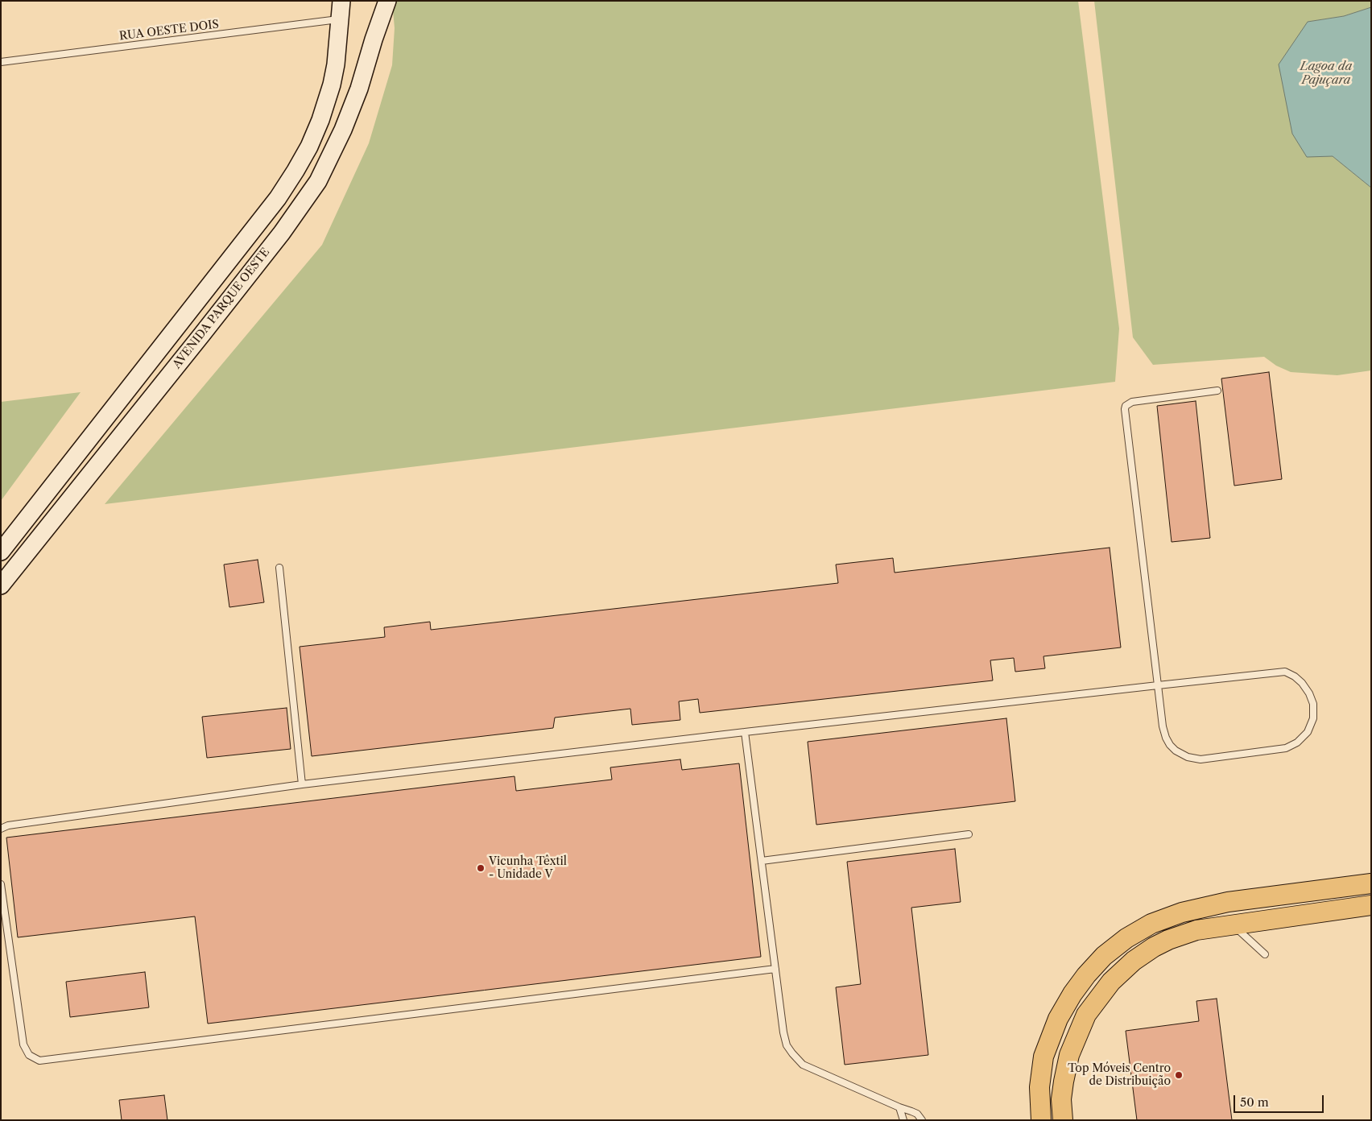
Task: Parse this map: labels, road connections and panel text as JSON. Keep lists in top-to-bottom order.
{
  "streets": {
    "street": ["AVENIDA PARQUE OESTE"],
    "lane": ["RUA OESTE DOIS"]
  },
  "water": ["Lagoa da Pajuçara"],
  "places": ["Vicunha Têxtil - Unidade V", "Top Móveis Centro de Distribuição"],
  "scale_bar": "50 m"
}
